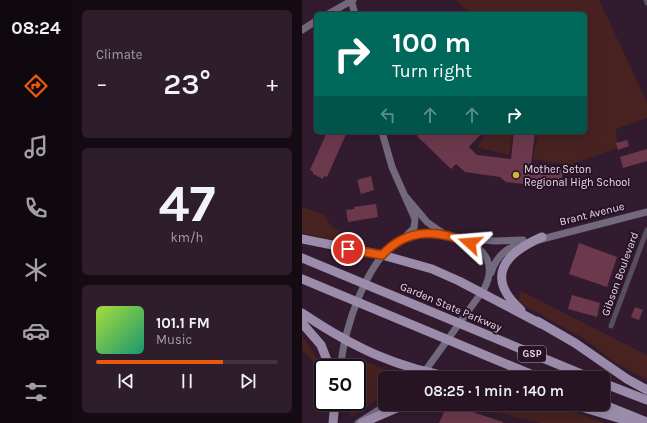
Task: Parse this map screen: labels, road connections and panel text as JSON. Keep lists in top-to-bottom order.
{
  "streets": {
    "highway": ["Garden State Parkway", "GSP"],
    "main road": ["Brant Avenue"],
    "street": ["Gibson Boulevard"]
  },
  "places": ["Mother Seton Regional High School"],
  "page": {
    "tabs": "08:24",
    "tile": [
      "Climate",
      ["47", "km/h"]
    ],
    "turn": ["100 m", "Turn right"],
    "heat": ["−", "23°", "+"],
    "song": ["101.1 FM", "Music"],
    "limit": "50",
    "trip": "08:25 · 1 min · 140 m"
  }
}
